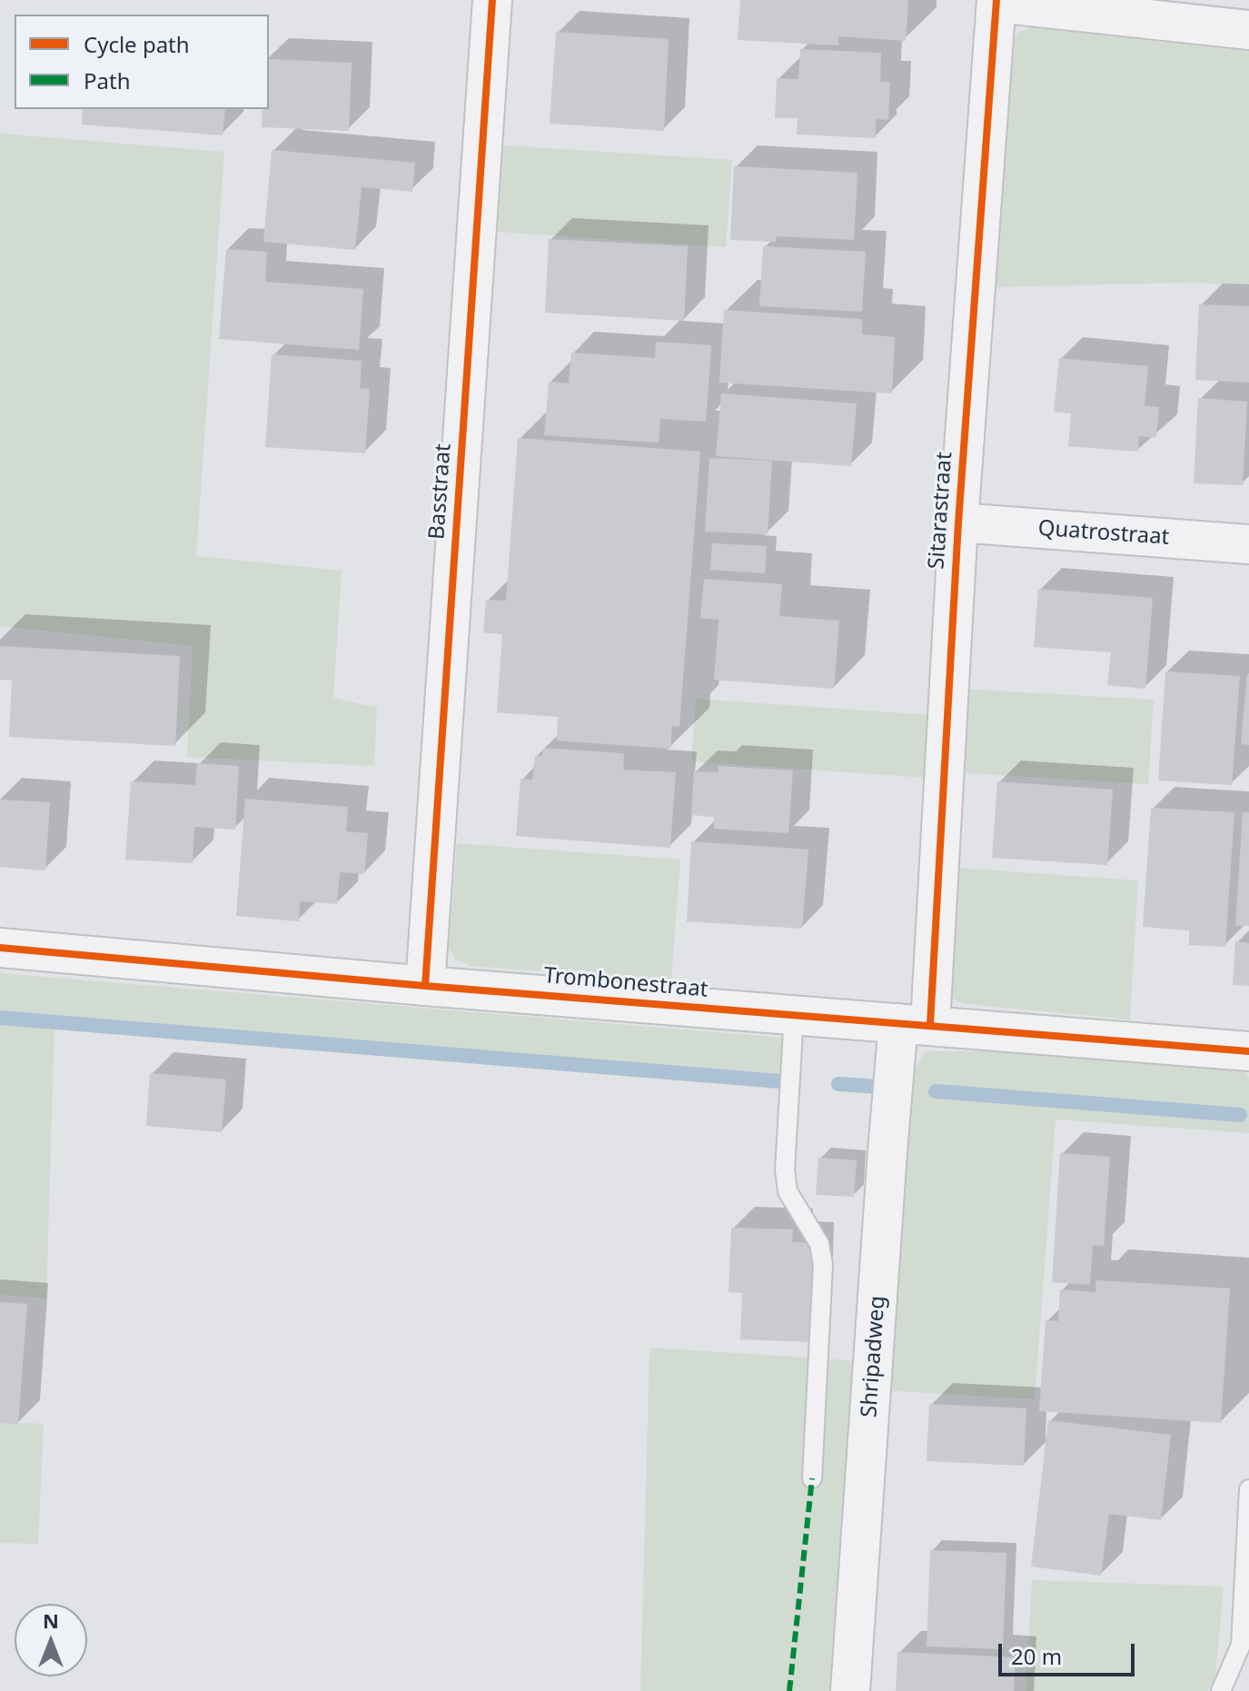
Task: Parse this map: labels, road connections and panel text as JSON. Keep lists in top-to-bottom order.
{
  "streets": {
    "street": [
      "Basstraat",
      "Sitarastraat",
      "Quatrostraat",
      "Trombonestraat",
      "Shripadweg"
    ]
  },
  "crossings": [
    ["Basstraat", "Trombonestraat"],
    ["Sitarastraat", "Quatrostraat"],
    ["Sitarastraat", "Trombonestraat"],
    ["Sitarastraat", "Shripadweg"],
    ["Trombonestraat", "Shripadweg"]
  ],
  "legend": ["Cycle path", "Path"],
  "scale_bar": "20 m",
  "north": "top"
}
